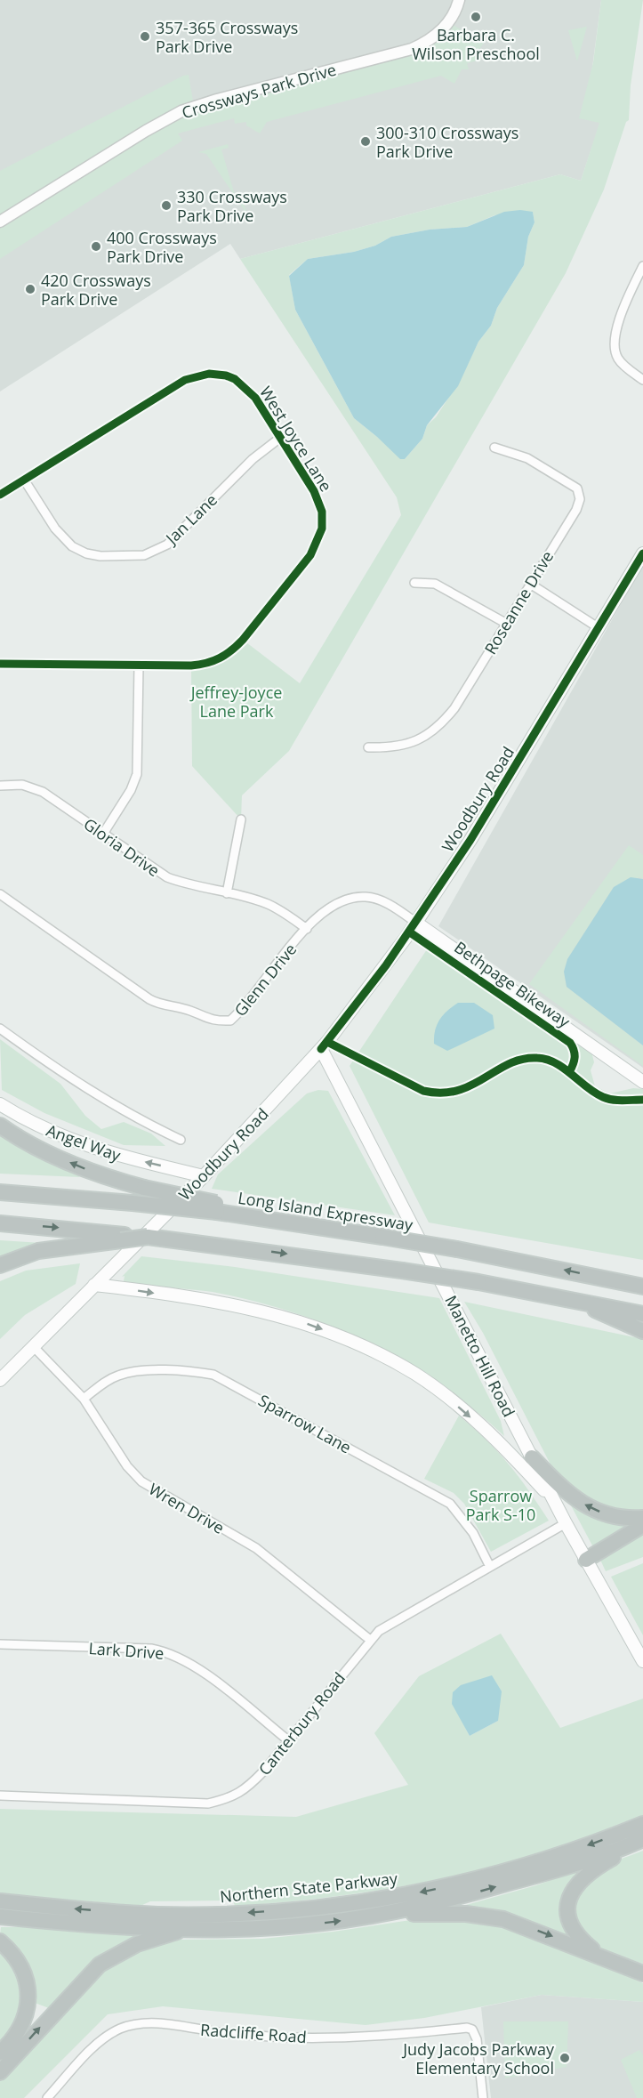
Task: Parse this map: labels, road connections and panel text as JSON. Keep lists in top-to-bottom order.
{
  "streets": {
    "highway": ["Long Island Expressway", "Northern State Parkway"],
    "main road": ["Woodbury Road", "Angel Way", "Manetto Hill Road"],
    "street": [
      "Crossways Park Drive",
      "West Joyce Lane",
      "Jan Lane",
      "Roseanne Drive",
      "Gloria Drive",
      "Glenn Drive",
      "Sparrow Lane",
      "Wren Drive",
      "Lark Drive",
      "Canterbury Road",
      "Radcliffe Road"
    ],
    "cycle path": ["Bethpage Bikeway"]
  },
  "crossings": [
    ["West Joyce Lane", "Jan Lane"],
    ["Woodbury Road", "Glenn Drive"],
    ["Woodbury Road", "Angel Way"],
    ["Woodbury Road", "Manetto Hill Road"],
    ["Woodbury Road", "Wren Drive"],
    ["Gloria Drive", "Glenn Drive"],
    ["Manetto Hill Road", "Canterbury Road"],
    ["Sparrow Lane", "Wren Drive"],
    ["Sparrow Lane", "Canterbury Road"],
    ["Wren Drive", "Canterbury Road"],
    ["Lark Drive", "Canterbury Road"]
  ],
  "one_way": ["Angel Way"],
  "parks": ["Jeffrey-Joyce Lane Park", "Sparrow Park S-10"],
  "places": [
    "Barbara C. Wilson Preschool",
    "357-365 Crossways Park Drive",
    "300-310 Crossways Park Drive",
    "330 Crossways Park Drive",
    "400 Crossways Park Drive",
    "420 Crossways Park Drive",
    "Judy Jacobs Parkway Elementary School"
  ]
}
